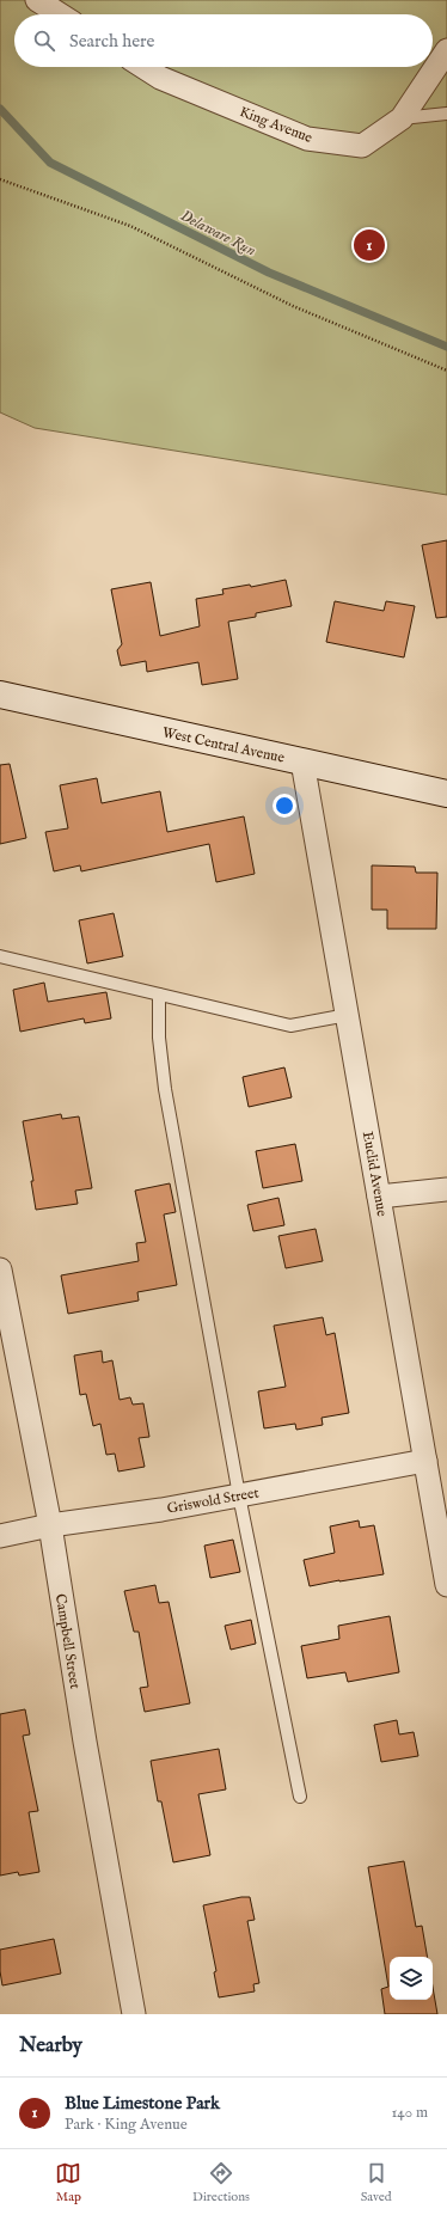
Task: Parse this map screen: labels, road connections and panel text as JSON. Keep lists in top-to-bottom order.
{
  "streets": {
    "main road": ["West Central Avenue"],
    "street": [
      "King Avenue",
      "Euclid Avenue",
      "Griswold Street",
      "Campbell Street"
    ]
  },
  "crossings": [
    ["West Central Avenue", "Euclid Avenue"],
    ["Euclid Avenue", "Griswold Street"],
    ["Griswold Street", "Campbell Street"]
  ],
  "water": ["Delaware Run"],
  "page": {
    "search": "Search here",
    "pins": "1",
    "heading": "Nearby",
    "list": [
      {
        "mark": "1",
        "name": "Blue Limestone Park",
        "note": "Park · King Avenue",
        "value": "140 m"
      }
    ],
    "nav": ["Map", "Directions", "Saved"]
  }
}
